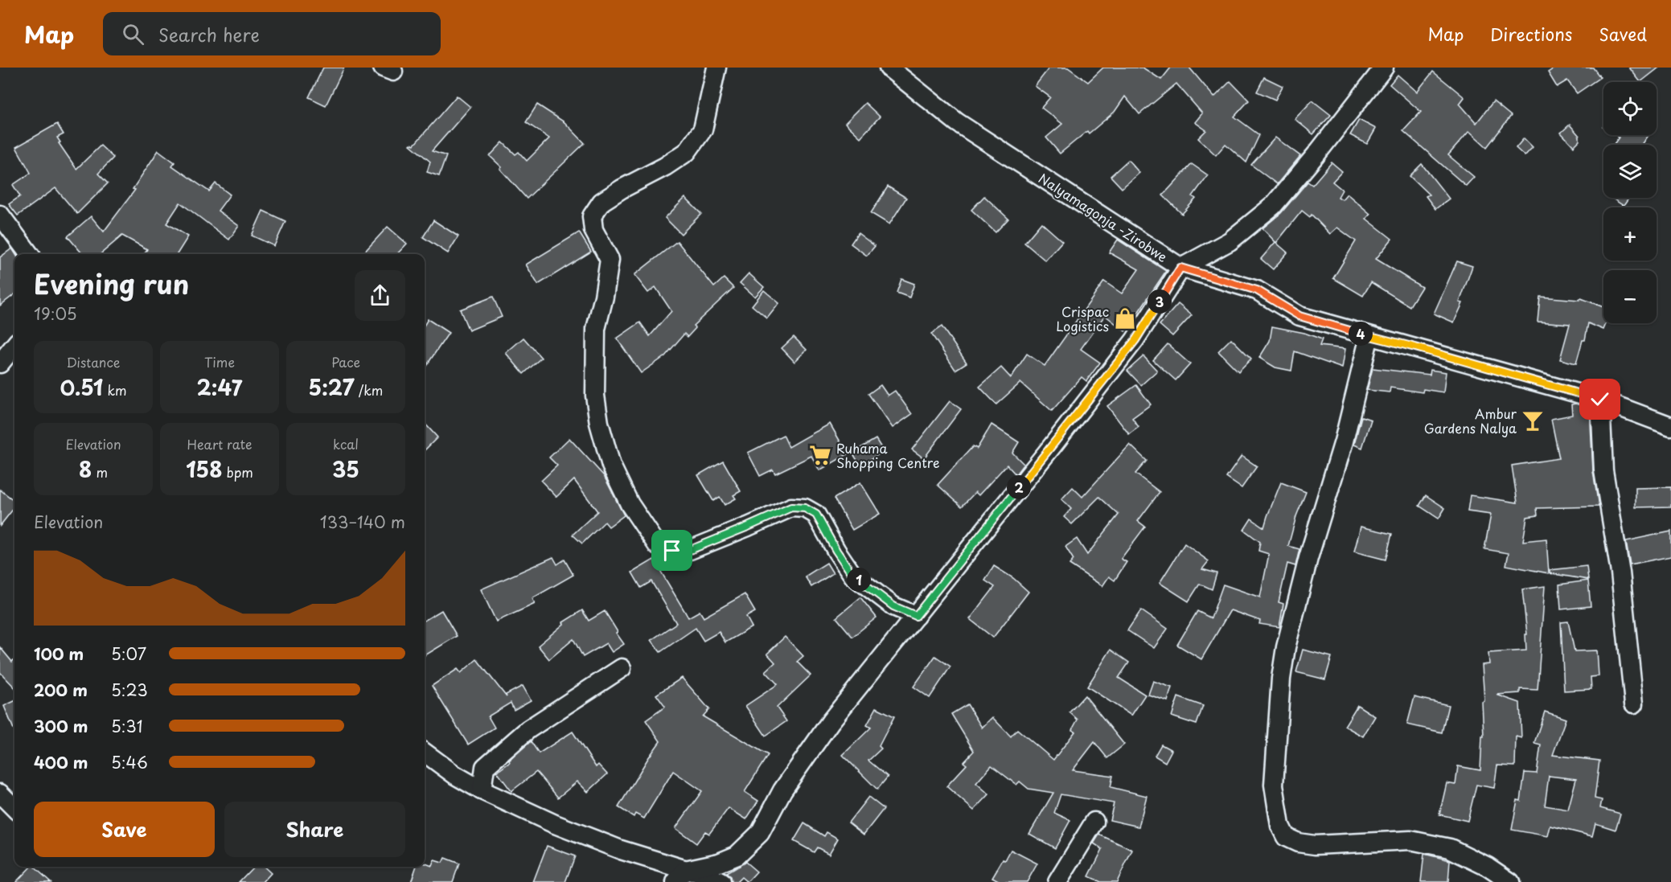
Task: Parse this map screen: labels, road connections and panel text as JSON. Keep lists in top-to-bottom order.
{
  "streets": {
    "street": ["Nalyamagonja -Zirobwe"]
  },
  "places": {
    "shop": ["Crispac Logistics"],
    "bar": ["Ambur Gardens Nalya"],
    "supermarket": ["Ruhama Shopping Centre"]
  },
  "page": {
    "header": "Map",
    "search": "Search here",
    "nav": ["Map", "Directions", "Saved"],
    "map_buttons": ["+", "−"],
    "heading": ["Evening run", "19:05"],
    "pins": [
      "3",
      "4",
      "2",
      "1"
    ],
    "stats": [
      ["Distance", "0.51 km"],
      ["Time", "2:47"],
      ["Pace", "5:27 /km"],
      ["Elevation", "8 m"],
      ["Heart rate", "158 bpm"],
      ["kcal", "35"]
    ],
    "chart": ["Elevation", "133–140 m"],
    "list": [
      {
        "name": "100 m",
        "note": "5:07"
      },
      {
        "name": "200 m",
        "note": "5:23"
      },
      {
        "name": "300 m",
        "note": "5:31"
      },
      {
        "name": "400 m",
        "note": "5:46"
      }
    ],
    "buttons": ["Save", "Share"]
  }
}
